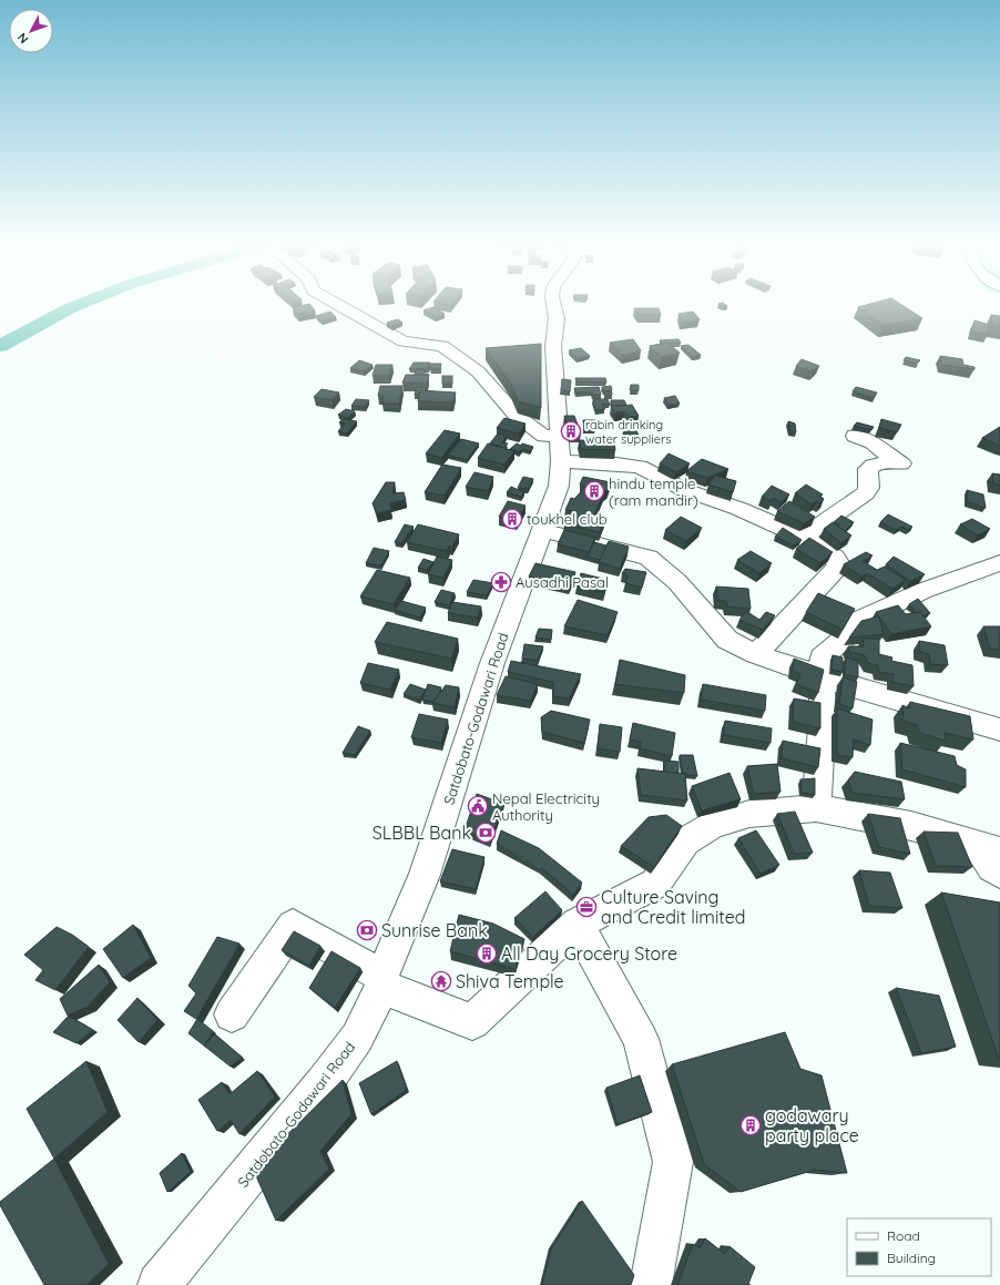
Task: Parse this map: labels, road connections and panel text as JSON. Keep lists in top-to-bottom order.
{
  "streets": {
    "street": ["Satdobato-Godawari Road"]
  },
  "places": {
    "building": [
      "rabin drinking water suppliers",
      "hindu temple (ram mandir)",
      "toukhel club",
      "All Day Grocery Store",
      "godawary party place"
    ],
    "pharmacy": ["Ausadhi Pasal"],
    "public building": ["Nepal Electricity Authority"],
    "bank": ["SLBBL Bank", "Sunrise Bank"],
    "office": ["Culture Saving and Credit limited"],
    "temple": ["Shiva Temple"]
  },
  "legend": ["Road", "Building"],
  "north": "bottom left"
}
